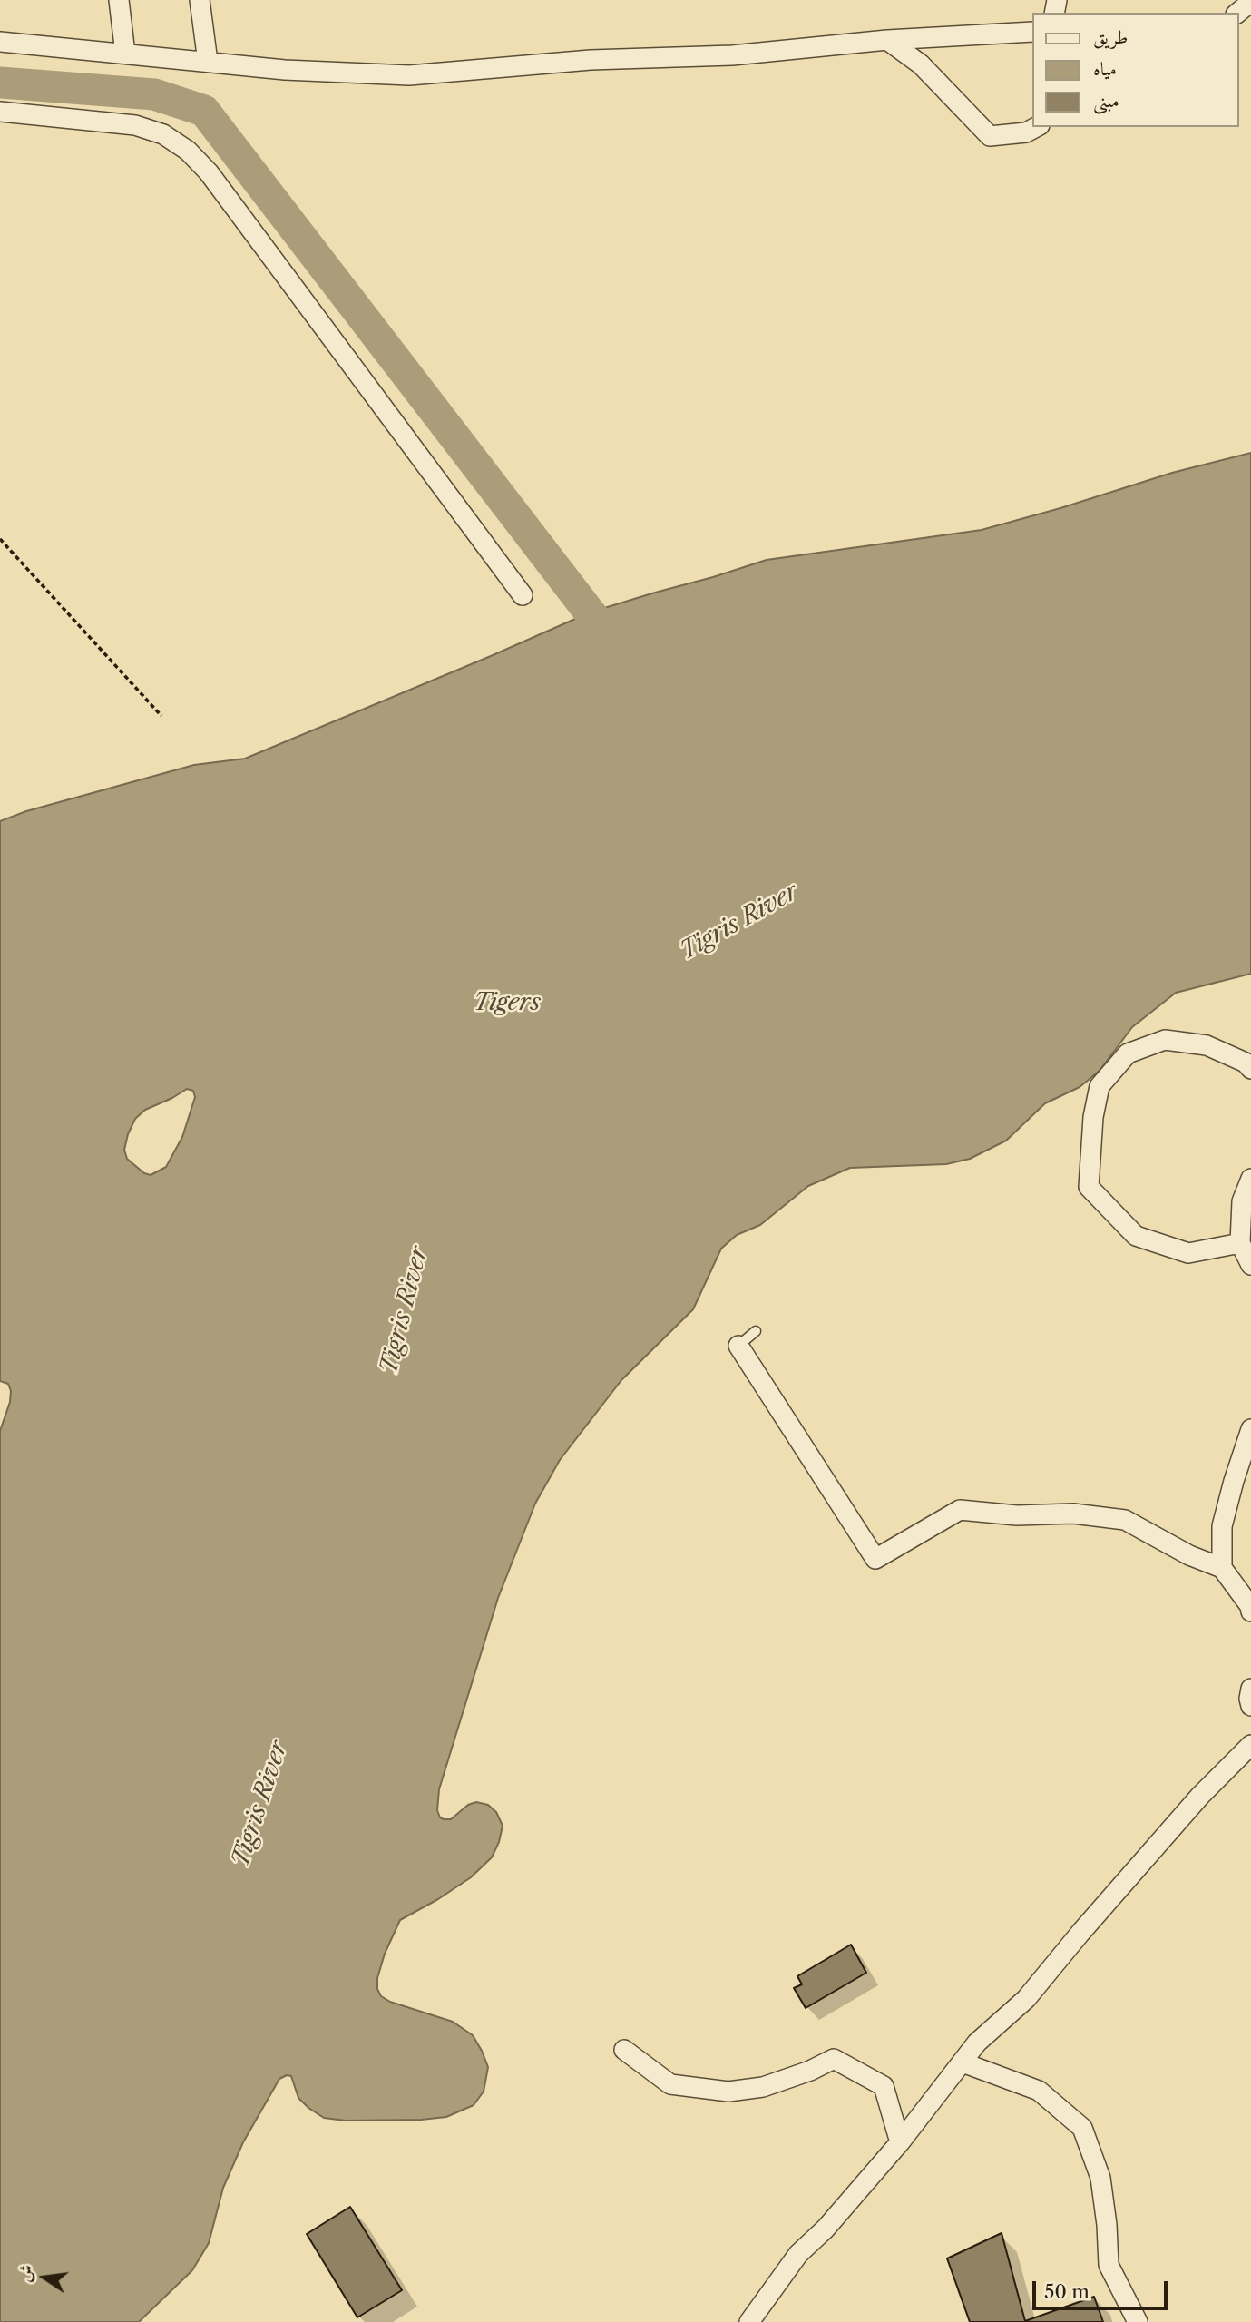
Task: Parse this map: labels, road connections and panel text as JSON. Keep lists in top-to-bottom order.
{
  "water": ["Tigris River", "Tigers"],
  "legend": ["طريق", "مياه", "مبنى"],
  "scale_bar": "50 m",
  "north": "left"
}
